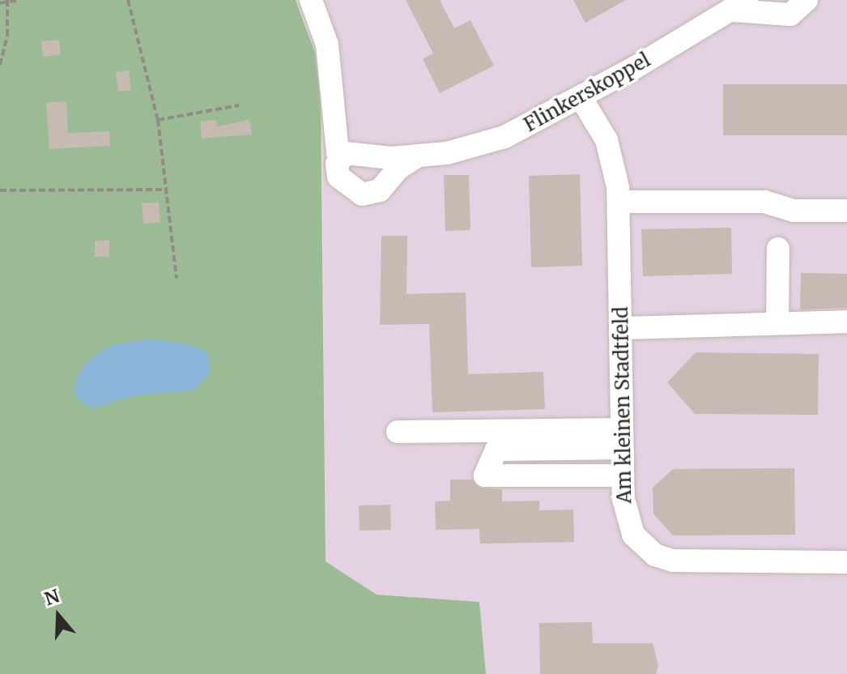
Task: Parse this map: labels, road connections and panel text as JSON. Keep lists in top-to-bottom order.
{
  "streets": {
    "street": ["Flinkerskoppel", "Am kleinen Stadtfeld"]
  },
  "crossings": [
    ["Flinkerskoppel", "Am kleinen Stadtfeld"]
  ],
  "north": "top"
}
